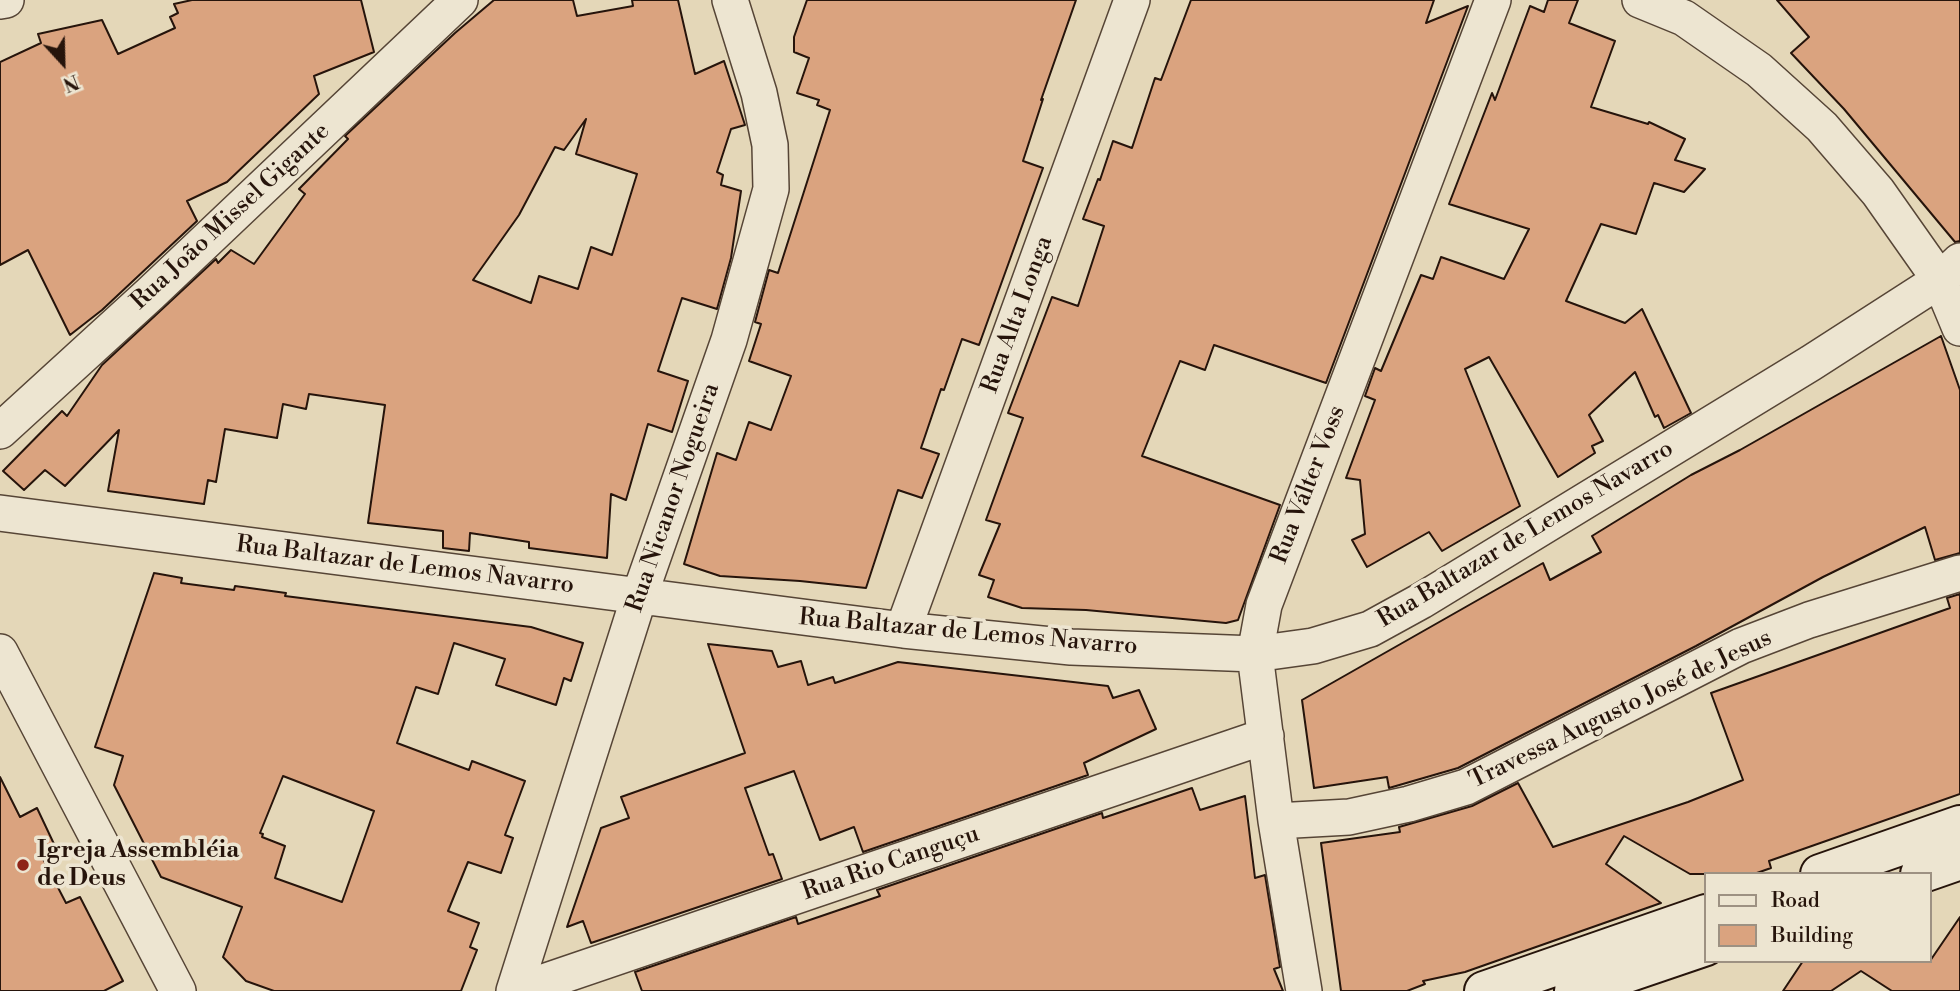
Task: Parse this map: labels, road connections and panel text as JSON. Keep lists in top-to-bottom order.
{
  "streets": {
    "street": [
      "Rua João Missel Gigante",
      "Rua Alta Longa",
      "Rua Válter Voss",
      "Rua Nicanor Nogueira",
      "Rua Baltazar de Lemos Navarro",
      "Travessa Augusto José de Jesus",
      "Rua Rio Canguçu"
    ]
  },
  "crossings": [
    ["Rua Alta Longa", "Rua Baltazar de Lemos Navarro"],
    ["Rua Válter Voss", "Rua Baltazar de Lemos Navarro"],
    ["Rua Válter Voss", "Travessa Augusto José de Jesus"],
    ["Rua Válter Voss", "Rua Rio Canguçu"],
    ["Rua Nicanor Nogueira", "Rua Baltazar de Lemos Navarro"],
    ["Rua Nicanor Nogueira", "Rua Rio Canguçu"]
  ],
  "places": ["Igreja Assembléia de Deus"],
  "legend": ["Road", "Building"],
  "north": "bottom"
}
